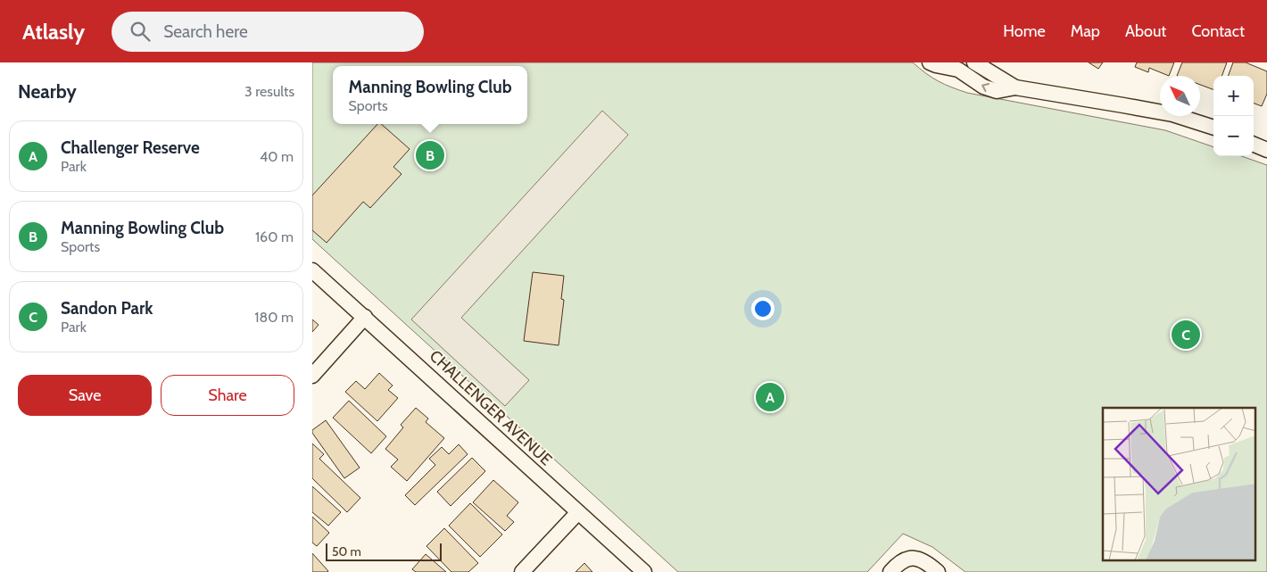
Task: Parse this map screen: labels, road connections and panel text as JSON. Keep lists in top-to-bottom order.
{
  "streets": {
    "street": ["CHALLENGER AVENUE"]
  },
  "scale_bar": "50 m",
  "north": "top left",
  "page": {
    "header": "Atlasly",
    "search": "Search here",
    "nav": [
      "Home",
      "Map",
      "About",
      "Contact"
    ],
    "heading": ["Nearby", "3 results"],
    "popup": ["Manning Bowling Club", "Sports"],
    "map_buttons": ["+", "−"],
    "list": [
      {
        "mark": "A",
        "name": "Challenger Reserve",
        "note": "Park",
        "value": "40 m"
      },
      {
        "mark": "B",
        "name": "Manning Bowling Club",
        "note": "Sports",
        "value": "160 m"
      },
      {
        "mark": "C",
        "name": "Sandon Park",
        "note": "Park",
        "value": "180 m"
      }
    ],
    "pins": ["B", "C", "A"],
    "buttons": ["Save", "Share"],
    "scale": "50 m"
  }
}
